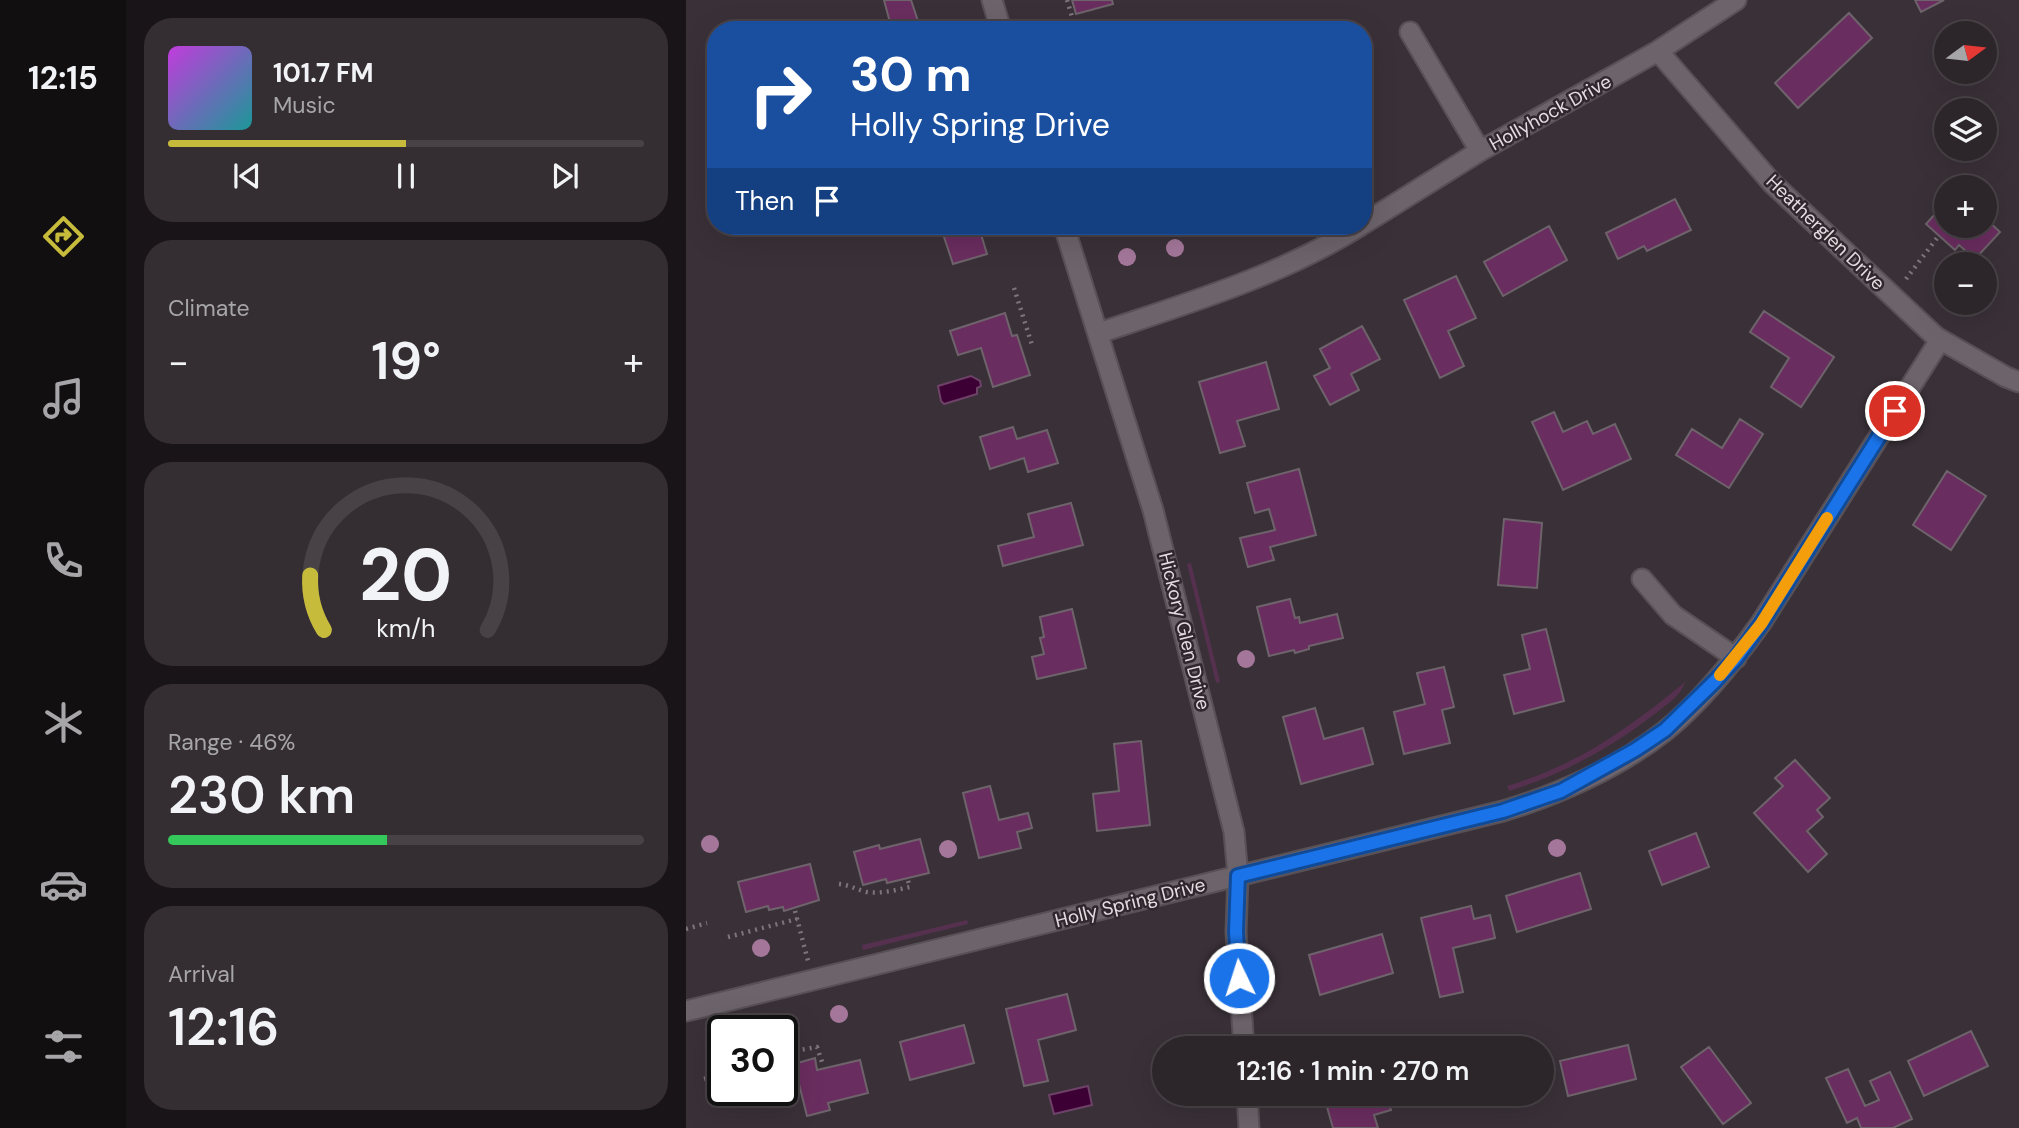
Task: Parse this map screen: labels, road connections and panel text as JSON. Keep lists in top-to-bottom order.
{
  "streets": {
    "street": [
      "Hollyhock Drive",
      "Heatherglen Drive",
      "Hickory Glen Drive",
      "Holly Spring Drive"
    ]
  },
  "crossings": [
    ["Hollyhock Drive", "Heatherglen Drive"],
    ["Hollyhock Drive", "Hickory Glen Drive"],
    ["Heatherglen Drive", "Holly Spring Drive"],
    ["Hickory Glen Drive", "Holly Spring Drive"]
  ],
  "north": "right",
  "page": {
    "tabs": "12:15",
    "map_buttons": ["+", "−"],
    "turn": ["30 m", "Holly Spring Drive"],
    "song": ["101.7 FM", "Music"],
    "then": "Then",
    "tile": [
      "Climate",
      ["Range · 46%", "230 km"],
      ["Arrival", "12:16"]
    ],
    "heat": ["−", "19°", "+"],
    "limit": "30",
    "trip": "12:16 · 1 min · 270 m",
    "gauge": ["20", "km/h"]
  }
}
